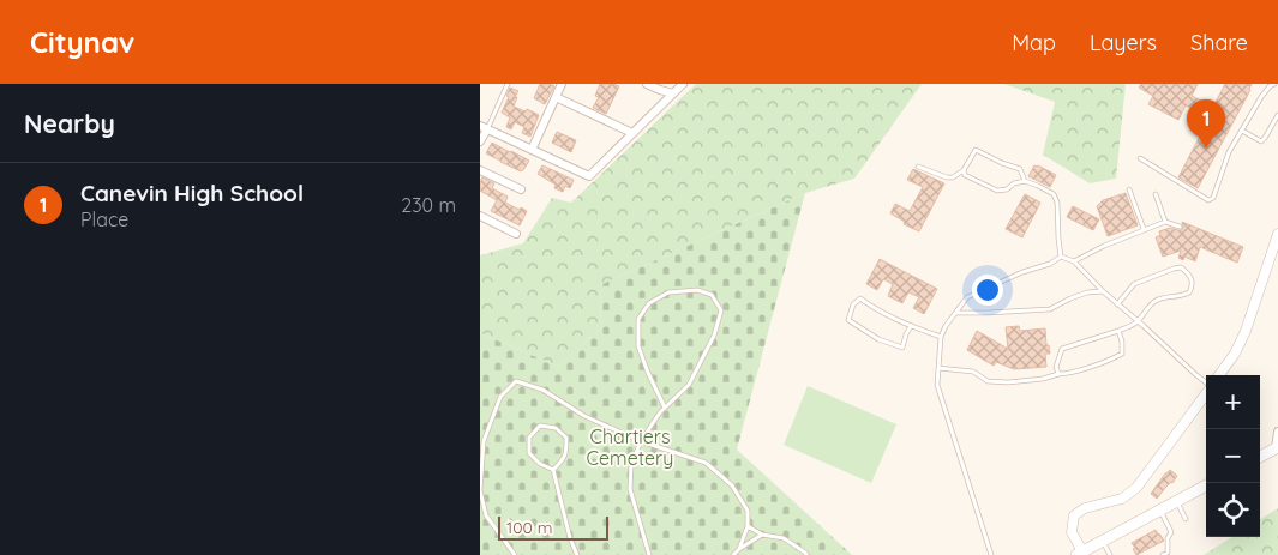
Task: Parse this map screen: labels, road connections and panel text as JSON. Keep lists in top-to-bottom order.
{
  "parks": ["Chartiers Cemetery"],
  "scale_bar": "100 m",
  "page": {
    "header": "Citynav",
    "nav": ["Map", "Layers", "Share"],
    "heading": "Nearby",
    "pins": "1",
    "list": [
      {
        "mark": "1",
        "name": "Canevin High School",
        "note": "Place",
        "value": "230 m"
      }
    ],
    "map_buttons": ["+", "−"],
    "scale": "100 m"
  }
}
